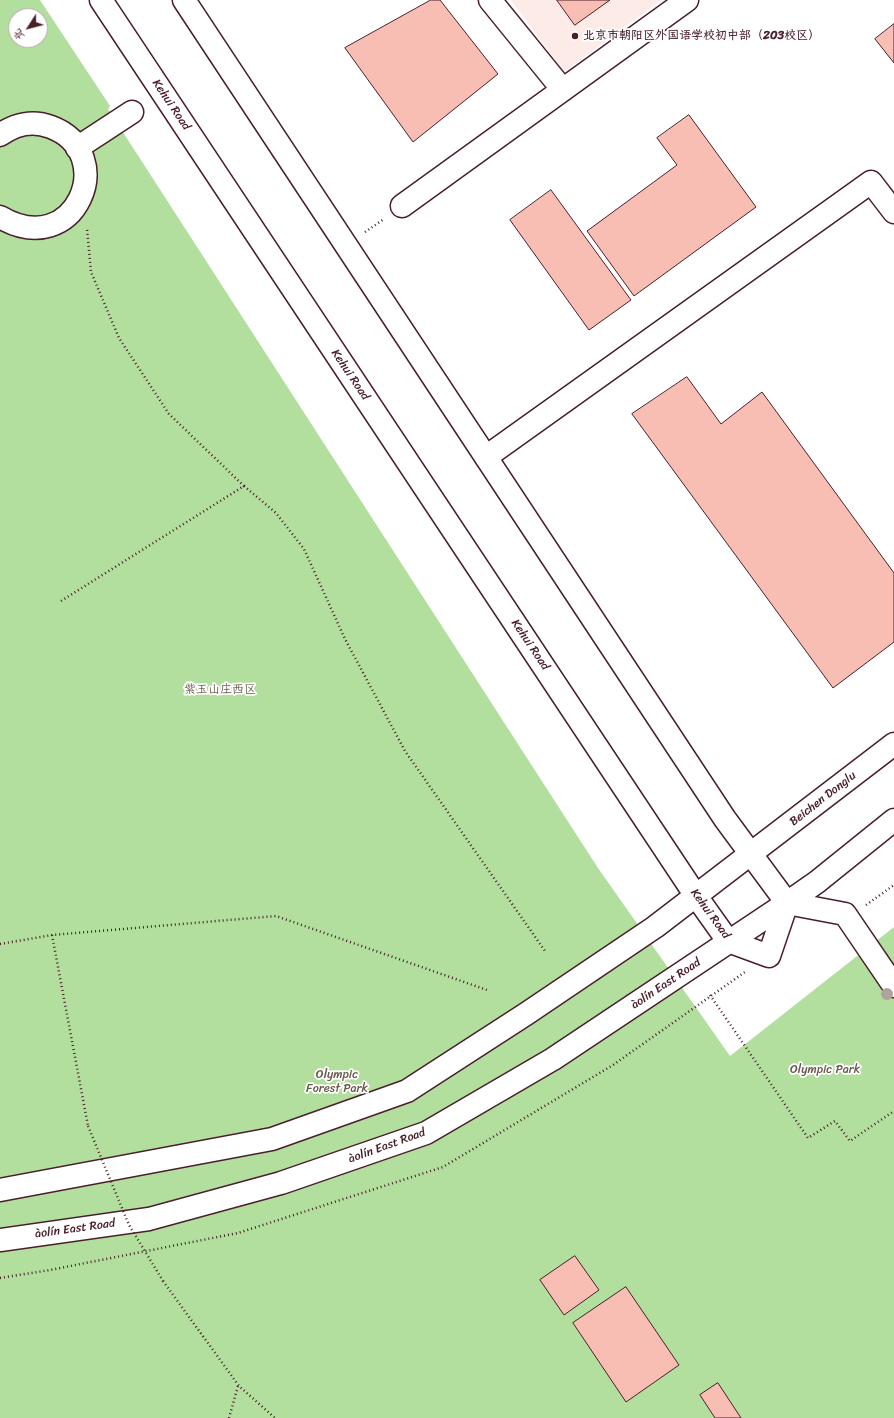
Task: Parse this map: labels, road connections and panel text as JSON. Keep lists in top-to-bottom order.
{
  "streets": {
    "main road": ["Kehui Road", "Beichen Donglu", "àolín East Road"]
  },
  "crossings": [
    ["Kehui Road", "Beichen Donglu"],
    ["Kehui Road", "àolín East Road"]
  ],
  "parks": ["紫玉山庄西区", "Olympic Park", "Olympic Forest Park"],
  "places": ["北京市朝阳区外国语学校初中部（203校区）"],
  "north": "bottom left"
}
